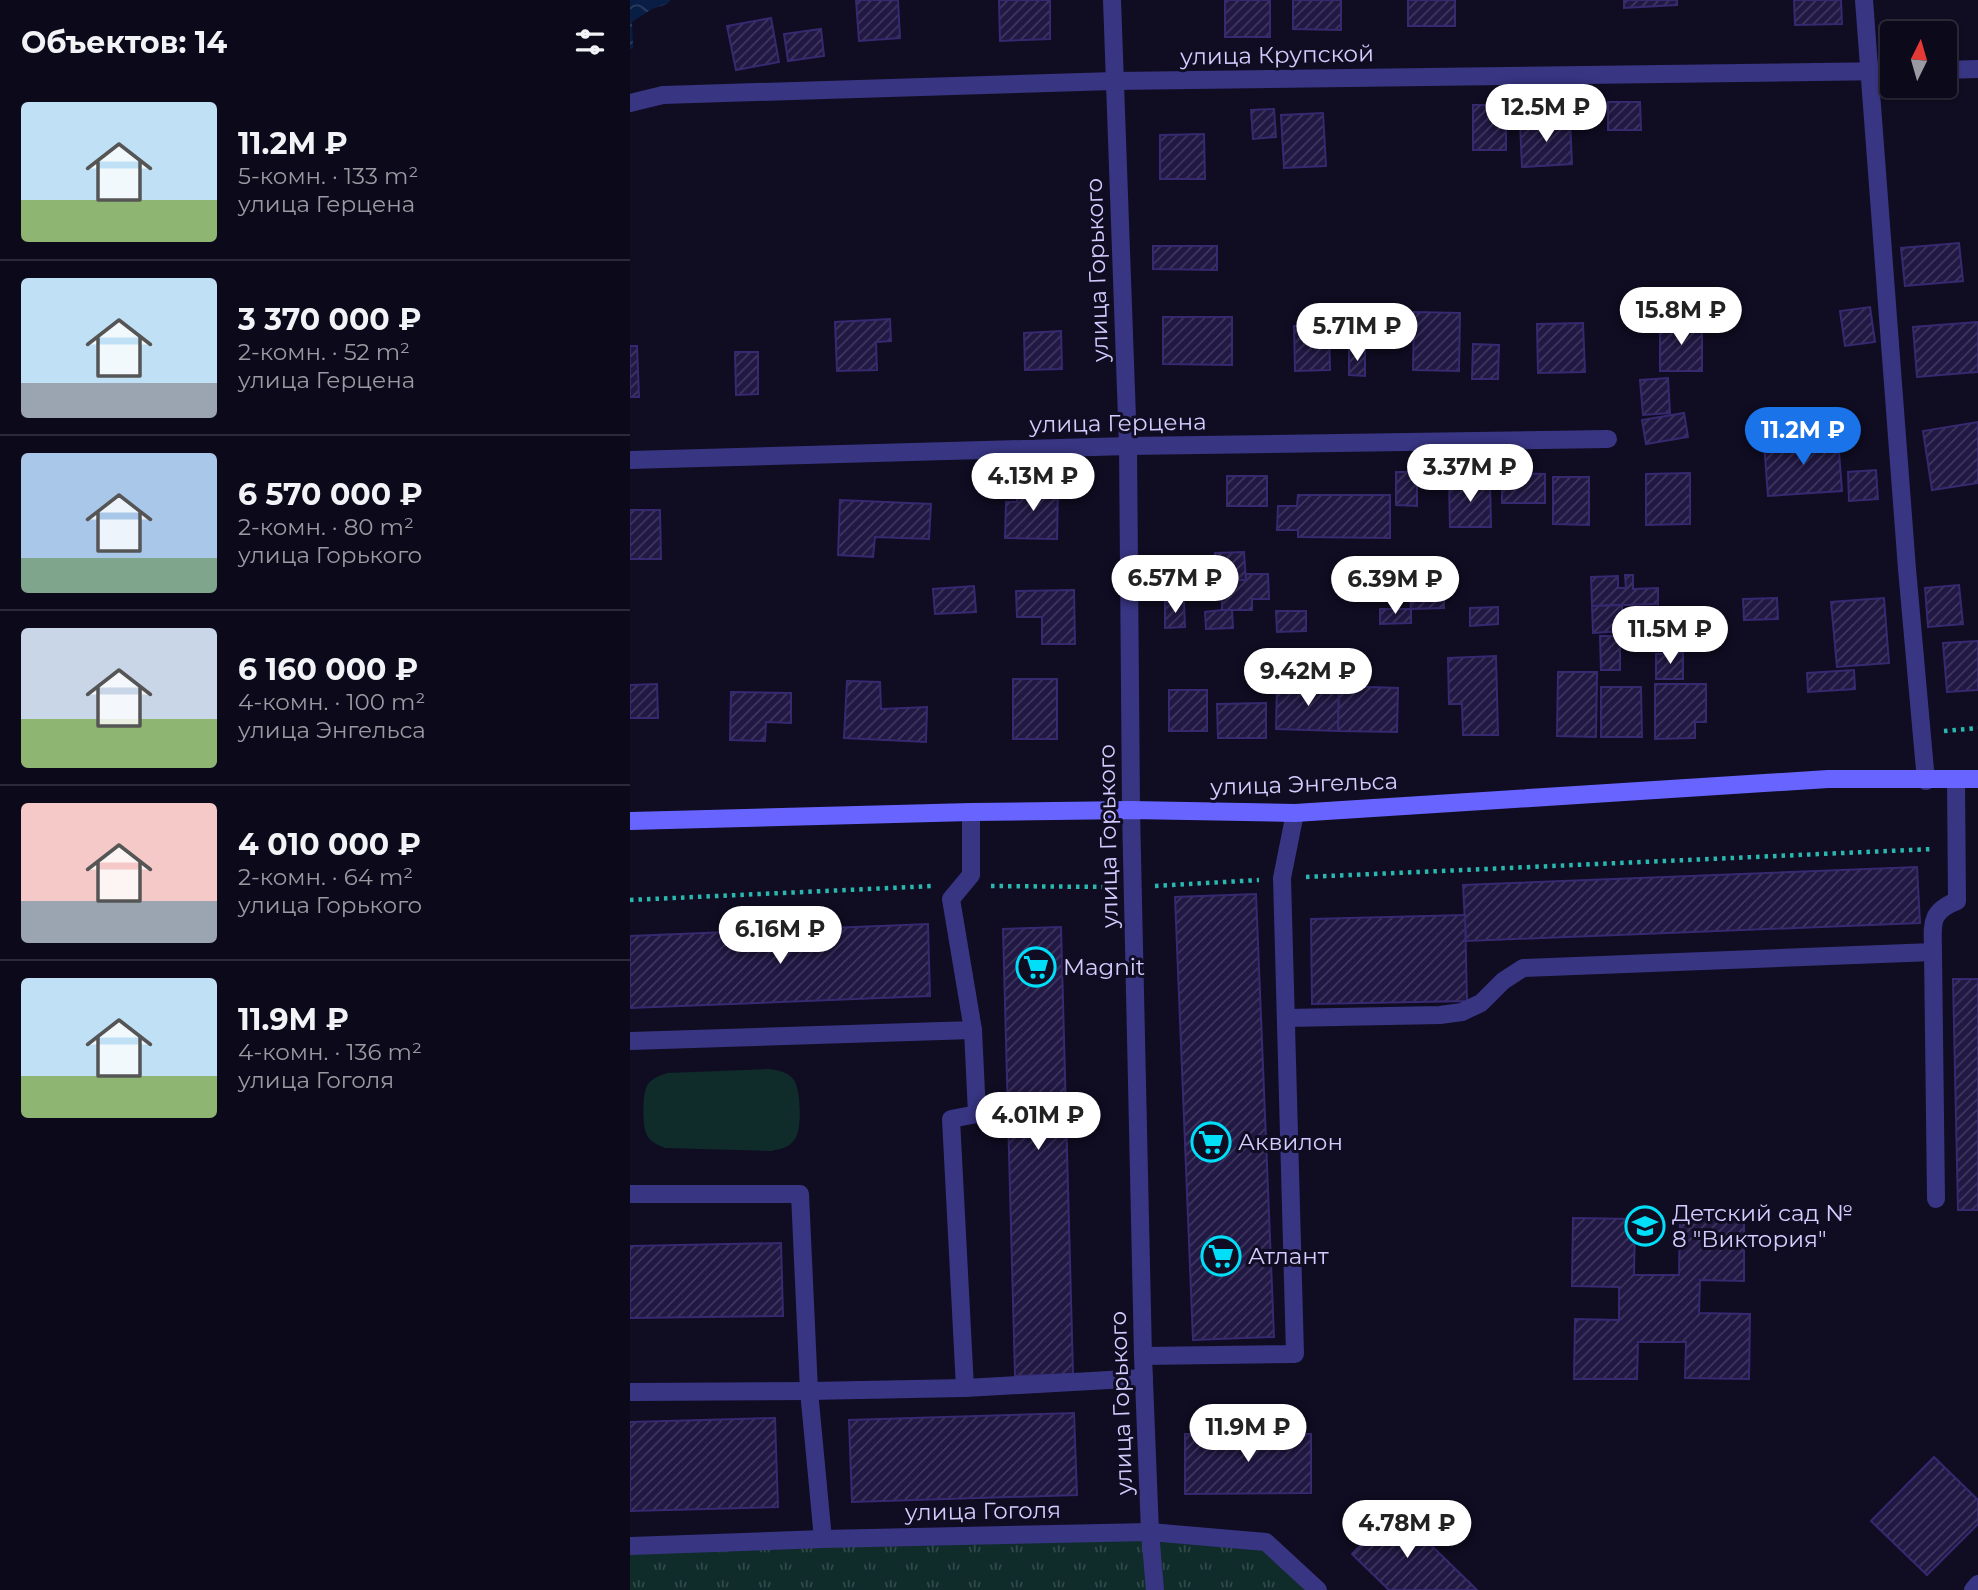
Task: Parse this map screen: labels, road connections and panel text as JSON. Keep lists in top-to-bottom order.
{
  "streets": {
    "street": [
      "улица Крупской",
      "улица Горького",
      "улица Герцена",
      "улица Энгельса",
      "улица Гоголя"
    ]
  },
  "crossings": [
    ["улица Крупской", "улица Горького"],
    ["улица Горького", "улица Герцена"],
    ["улица Горького", "улица Энгельса"],
    ["улица Горького", "улица Гоголя"]
  ],
  "places": {
    "supermarket": ["Magnit", "Аквилон", "Атлант"],
    "school or university": ["Детский сад № 8 \"Виктория\""]
  },
  "north": "top",
  "page": {
    "heading": "Объектов: 14",
    "list": [
      {
        "name": "11.2M ₽",
        "note": "5-комн. · 133 m² · улица Герцена"
      },
      {
        "name": "3 370 000 ₽",
        "note": "2-комн. · 52 m² · улица Герцена"
      },
      {
        "name": "6 570 000 ₽",
        "note": "2-комн. · 80 m² · улица Горького"
      },
      {
        "name": "6 160 000 ₽",
        "note": "4-комн. · 100 m² · улица Энгельса"
      },
      {
        "name": "4 010 000 ₽",
        "note": "2-комн. · 64 m² · улица Горького"
      },
      {
        "name": "11.9M ₽",
        "note": "4-комн. · 136 m² · улица Гоголя"
      }
    ],
    "price": [
      "12.5M ₽",
      "15.8M ₽",
      "5.71M ₽",
      "11.2M ₽",
      "3.37M ₽",
      "4.13M ₽",
      "6.57M ₽",
      "6.39M ₽",
      "11.5M ₽",
      "9.42M ₽",
      "6.16M ₽",
      "4.01M ₽",
      "11.9M ₽",
      "4.78M ₽"
    ]
  }
}
